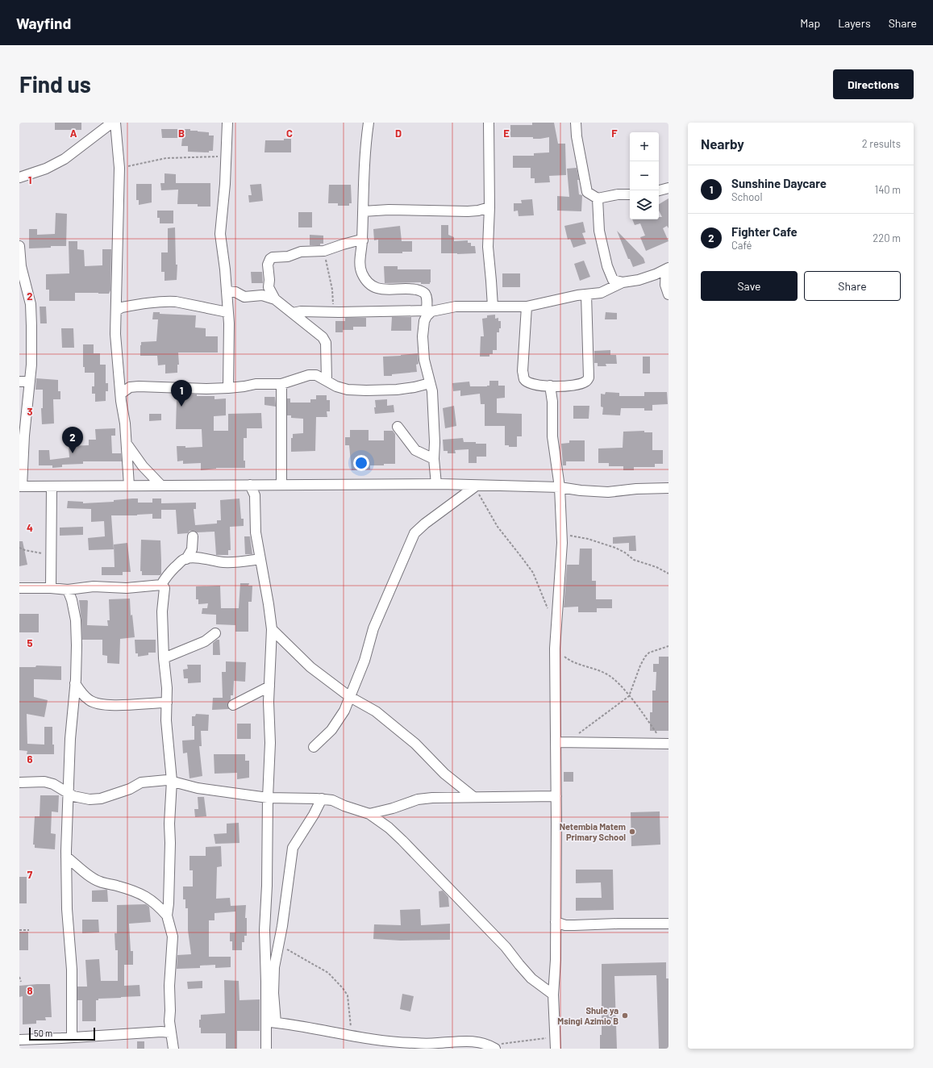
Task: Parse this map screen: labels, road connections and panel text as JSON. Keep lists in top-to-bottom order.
{
  "places": ["Netembia Matem Primary School", "Shule ya Msingi Azimio B"],
  "scale_bar": "50 m",
  "page": {
    "header": "Wayfind",
    "nav": ["Map", "Layers", "Share"],
    "buttons": [
      "Directions",
      ["Save", "Share"]
    ],
    "title": "Find us",
    "heading": ["Nearby", "2 results"],
    "map_buttons": ["+", "−"],
    "list": [
      {
        "mark": "1",
        "name": "Sunshine Daycare",
        "note": "School",
        "value": "140 m"
      },
      {
        "mark": "2",
        "name": "Fighter Cafe",
        "note": "Café",
        "value": "220 m"
      }
    ],
    "pins": ["1", "2"],
    "scale": "50 m"
  },
  "grid": {
    "columns": [
      "A",
      "B",
      "C",
      "D",
      "E",
      "F"
    ],
    "rows": [
      "1",
      "2",
      "3",
      "4",
      "5",
      "6",
      "7",
      "8"
    ]
  }
}
